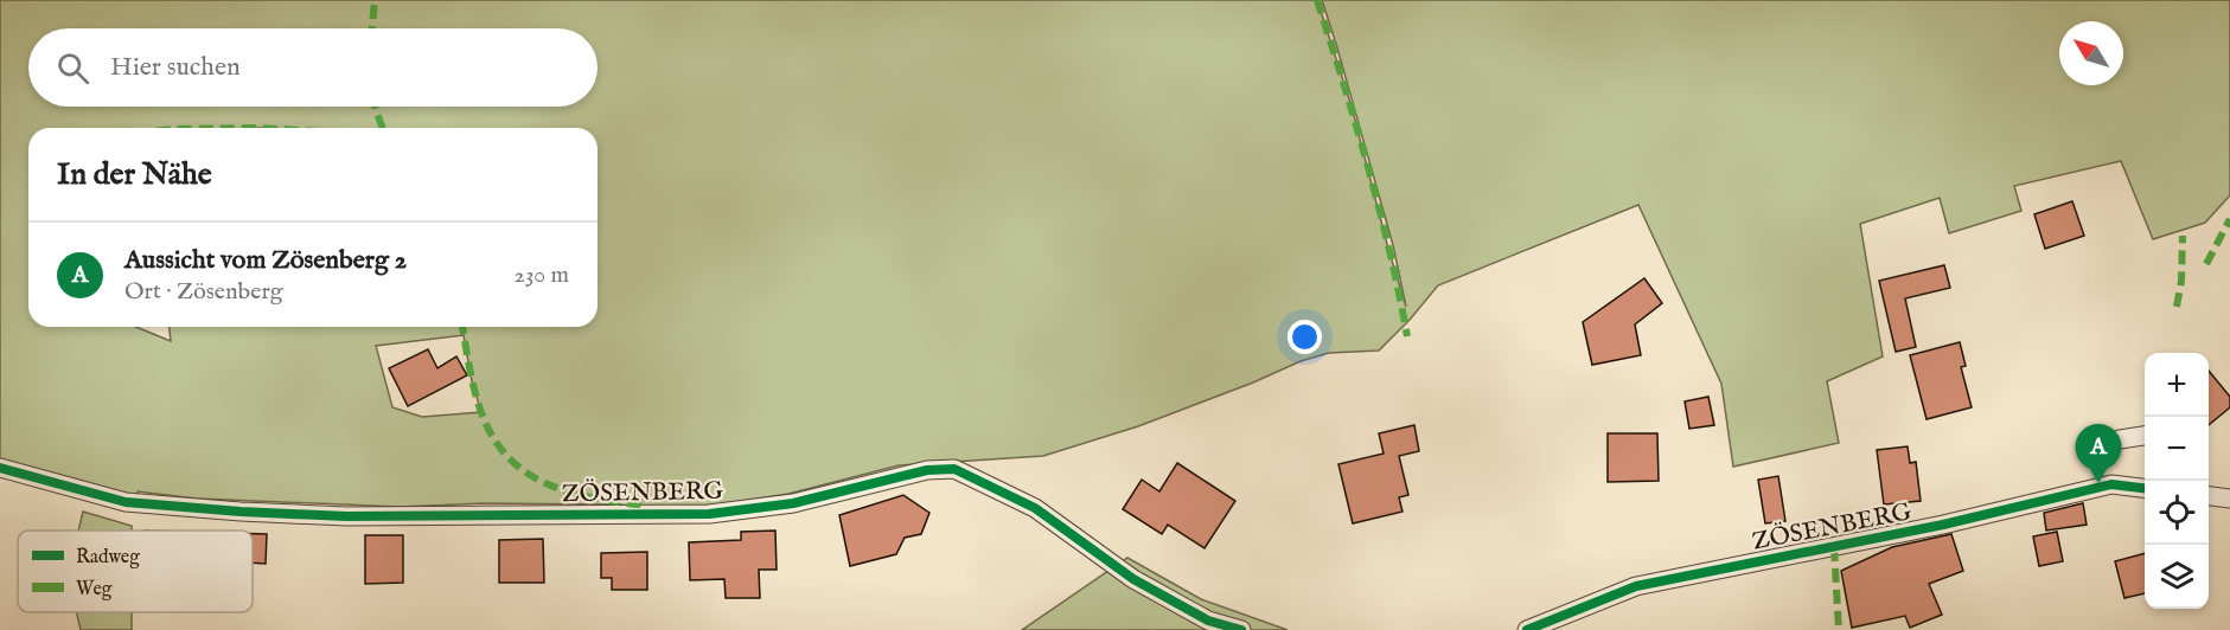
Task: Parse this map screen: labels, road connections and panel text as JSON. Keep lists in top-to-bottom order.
{
  "streets": {
    "street": ["ZÖSENBERG"]
  },
  "legend": ["Radweg", "Weg"],
  "north": "top left",
  "page": {
    "search": "Hier suchen",
    "heading": "In der Nähe",
    "list": [
      {
        "mark": "A",
        "name": "Aussicht vom Zösenberg 2",
        "note": "Ort · Zösenberg",
        "value": "230 m"
      }
    ],
    "map_buttons": ["+", "−"],
    "pins": "A"
  }
}
